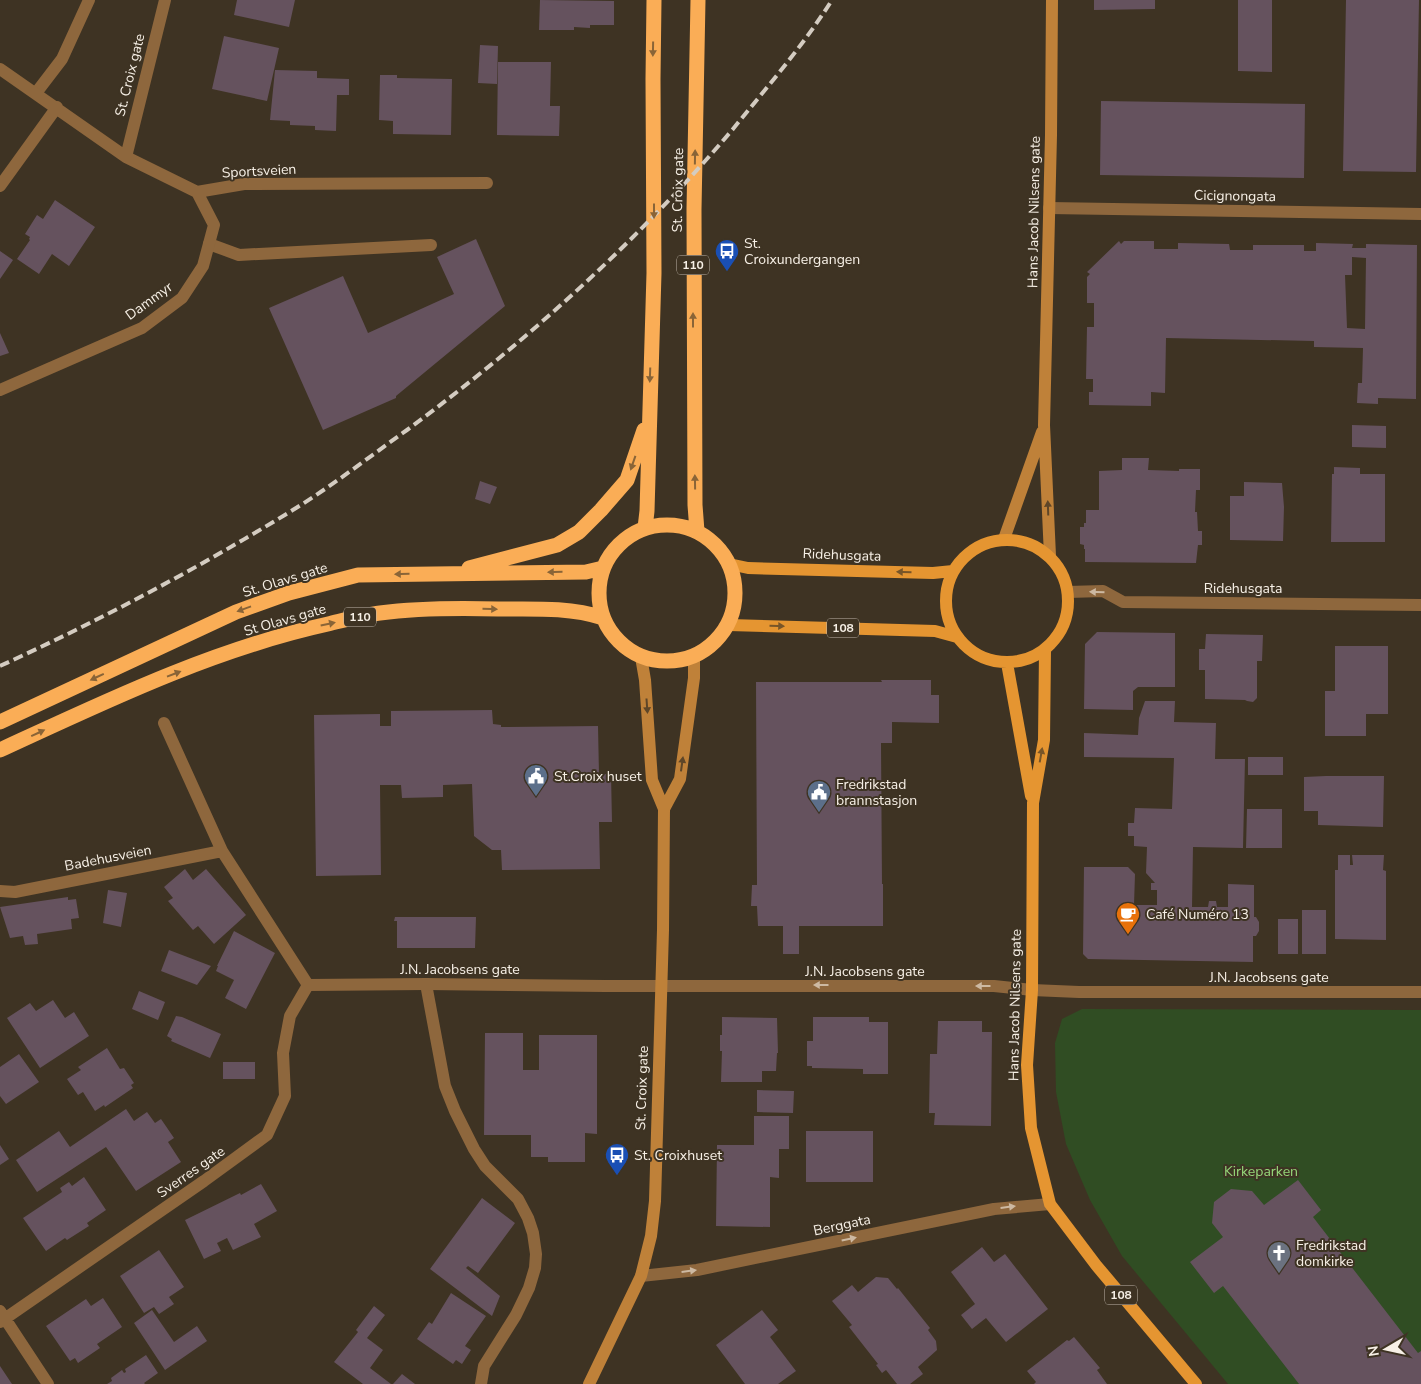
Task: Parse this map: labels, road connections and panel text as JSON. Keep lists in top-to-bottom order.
{
  "streets": {
    "highway": [
      "St. Croix gate",
      "110",
      "St. Olavs gate",
      "St Olavs gate"
    ],
    "main road": ["Hans Jacob Nilsens gate", "Ridehusgata", "108"],
    "street": [
      "Sportsveien",
      "Cicignongata",
      "Dammyr",
      "Badehusveien",
      "J.N. Jacobsens gate",
      "Sverres gate",
      "Berggata"
    ]
  },
  "crossings": [
    ["St. Croix gate", "Ridehusgata"],
    ["St. Croix gate", "St. Olavs gate"],
    ["St. Croix gate", "St Olavs gate"],
    ["St. Croix gate", "108"],
    ["St. Croix gate", "J.N. Jacobsens gate"],
    ["St. Croix gate", "Berggata"],
    ["Sportsveien", "Dammyr"],
    ["Cicignongata", "Hans Jacob Nilsens gate"],
    ["Hans Jacob Nilsens gate", "Ridehusgata"],
    ["Hans Jacob Nilsens gate", "108"],
    ["Hans Jacob Nilsens gate", "J.N. Jacobsens gate"],
    ["Hans Jacob Nilsens gate", "Berggata"],
    ["Ridehusgata", "St. Olavs gate"],
    ["Ridehusgata", "St Olavs gate"],
    ["Ridehusgata", "108"],
    ["St. Olavs gate", "St Olavs gate"],
    ["St. Olavs gate", "108"],
    ["St Olavs gate", "108"],
    ["108", "Berggata"],
    ["J.N. Jacobsens gate", "Sverres gate"]
  ],
  "one_way": ["St. Olavs gate", "St Olavs gate", "Berggata"],
  "parks": ["Kirkeparken"],
  "places": {
    "bus stop": ["St. Croixundergangen", "St. Croixhuset"],
    "public building": ["St.Croix huset", "Fredrikstad brannstasjon"],
    "cafe": ["Café Numéro 13"],
    "church": ["Fredrikstad domkirke"]
  },
  "north": "left"
}
